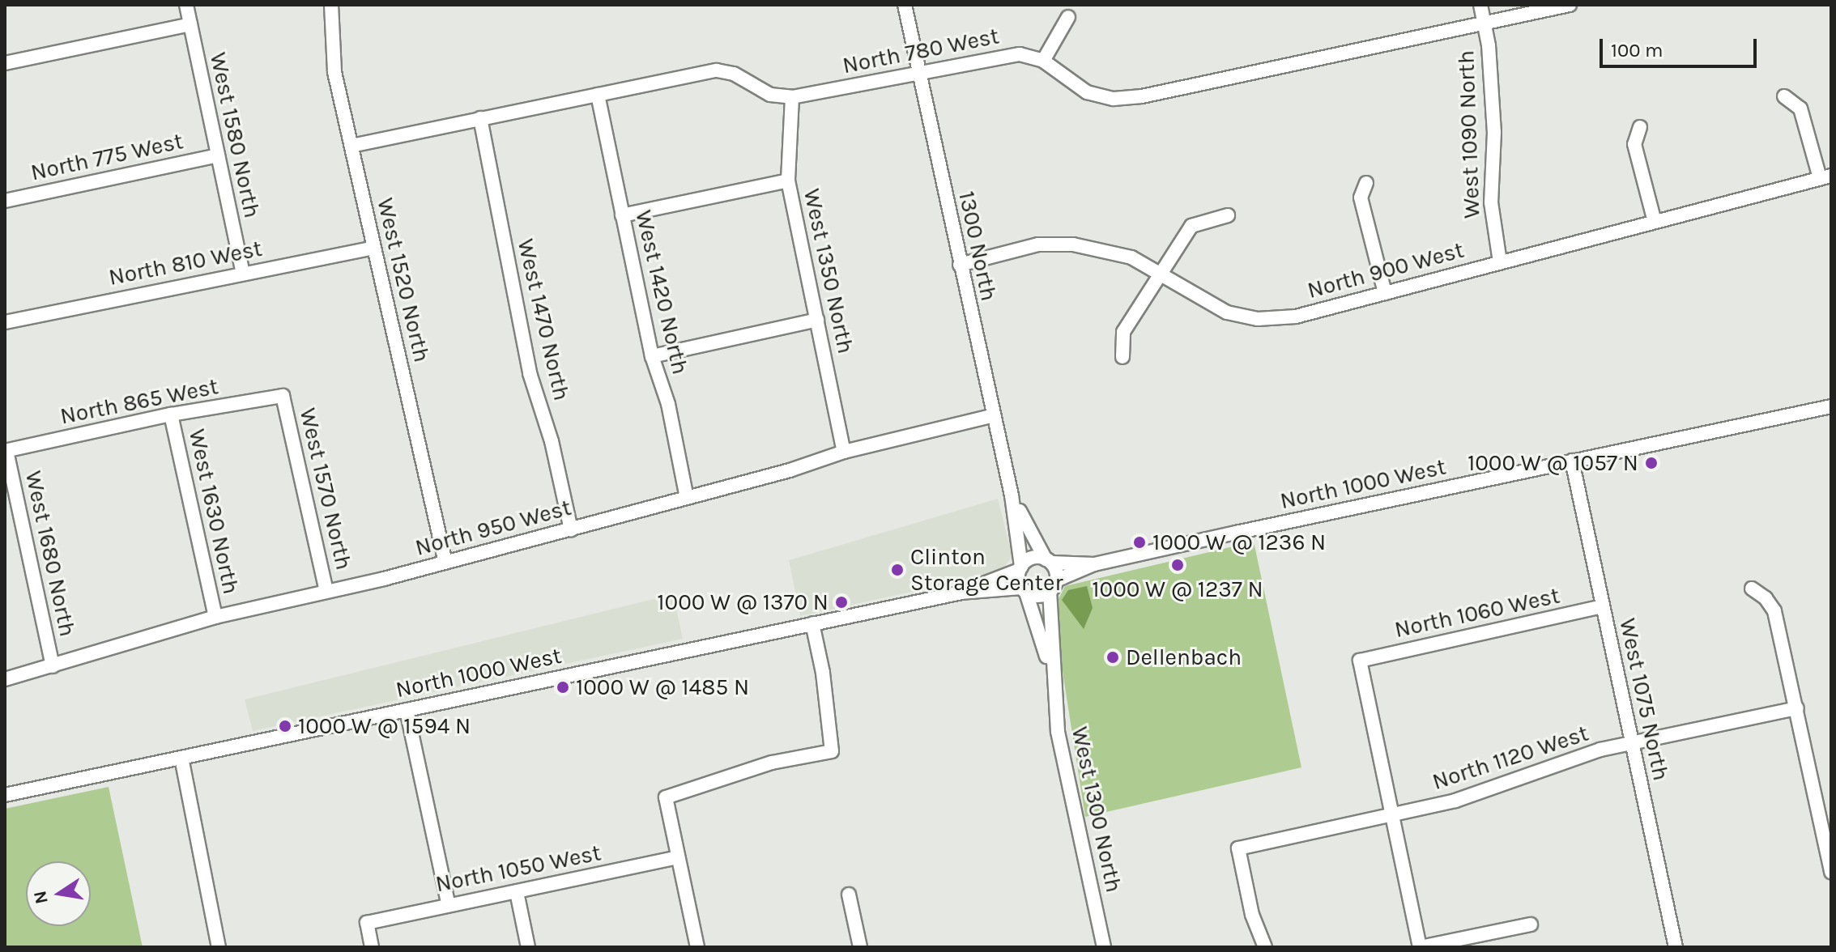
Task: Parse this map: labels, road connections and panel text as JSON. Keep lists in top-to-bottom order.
{
  "streets": {
    "street": [
      "North 780 West",
      "West 1090 North",
      "West 1580 North",
      "North 775 West",
      "1300 North",
      "North 810 West",
      "North 900 West",
      "West 1350 North",
      "West 1520 North",
      "West 1420 North",
      "West 1470 North",
      "North 865 West",
      "North 1000 West",
      "West 1570 North",
      "West 1630 North",
      "North 950 West",
      "West 1680 North",
      "North 1060 West",
      "West 1075 North",
      "North 1120 West",
      "West 1300 North",
      "North 1050 West"
    ]
  },
  "crossings": [
    ["North 780 West", "West 1090 North"],
    ["North 780 West", "1300 North"],
    ["North 780 West", "West 1350 North"],
    ["North 780 West", "West 1520 North"],
    ["North 780 West", "West 1420 North"],
    ["North 780 West", "West 1470 North"],
    ["West 1090 North", "North 900 West"],
    ["West 1580 North", "North 775 West"],
    ["West 1580 North", "North 810 West"],
    ["1300 North", "North 900 West"],
    ["1300 North", "North 1000 West"],
    ["1300 North", "North 950 West"],
    ["1300 North", "West 1300 North"],
    ["North 810 West", "West 1520 North"],
    ["West 1350 North", "North 950 West"],
    ["West 1520 North", "North 950 West"],
    ["West 1420 North", "North 950 West"],
    ["West 1470 North", "North 950 West"],
    ["North 865 West", "West 1570 North"],
    ["North 865 West", "West 1630 North"],
    ["North 865 West", "West 1680 North"],
    ["North 1000 West", "West 1075 North"],
    ["North 1000 West", "West 1300 North"],
    ["West 1570 North", "North 950 West"],
    ["West 1630 North", "North 950 West"],
    ["North 950 West", "West 1680 North"],
    ["North 1060 West", "West 1075 North"],
    ["North 1060 West", "North 1120 West"],
    ["West 1075 North", "North 1120 West"]
  ],
  "places": [
    "1000 W @ 1057 N",
    "1000 W @ 1236 N",
    "1000 W @ 1237 N",
    "Clinton Storage Center",
    "1000 W @ 1370 N",
    "Dellenbach",
    "1000 W @ 1485 N",
    "1000 W @ 1594 N"
  ],
  "scale_bar": "100 m",
  "north": "left"
}
